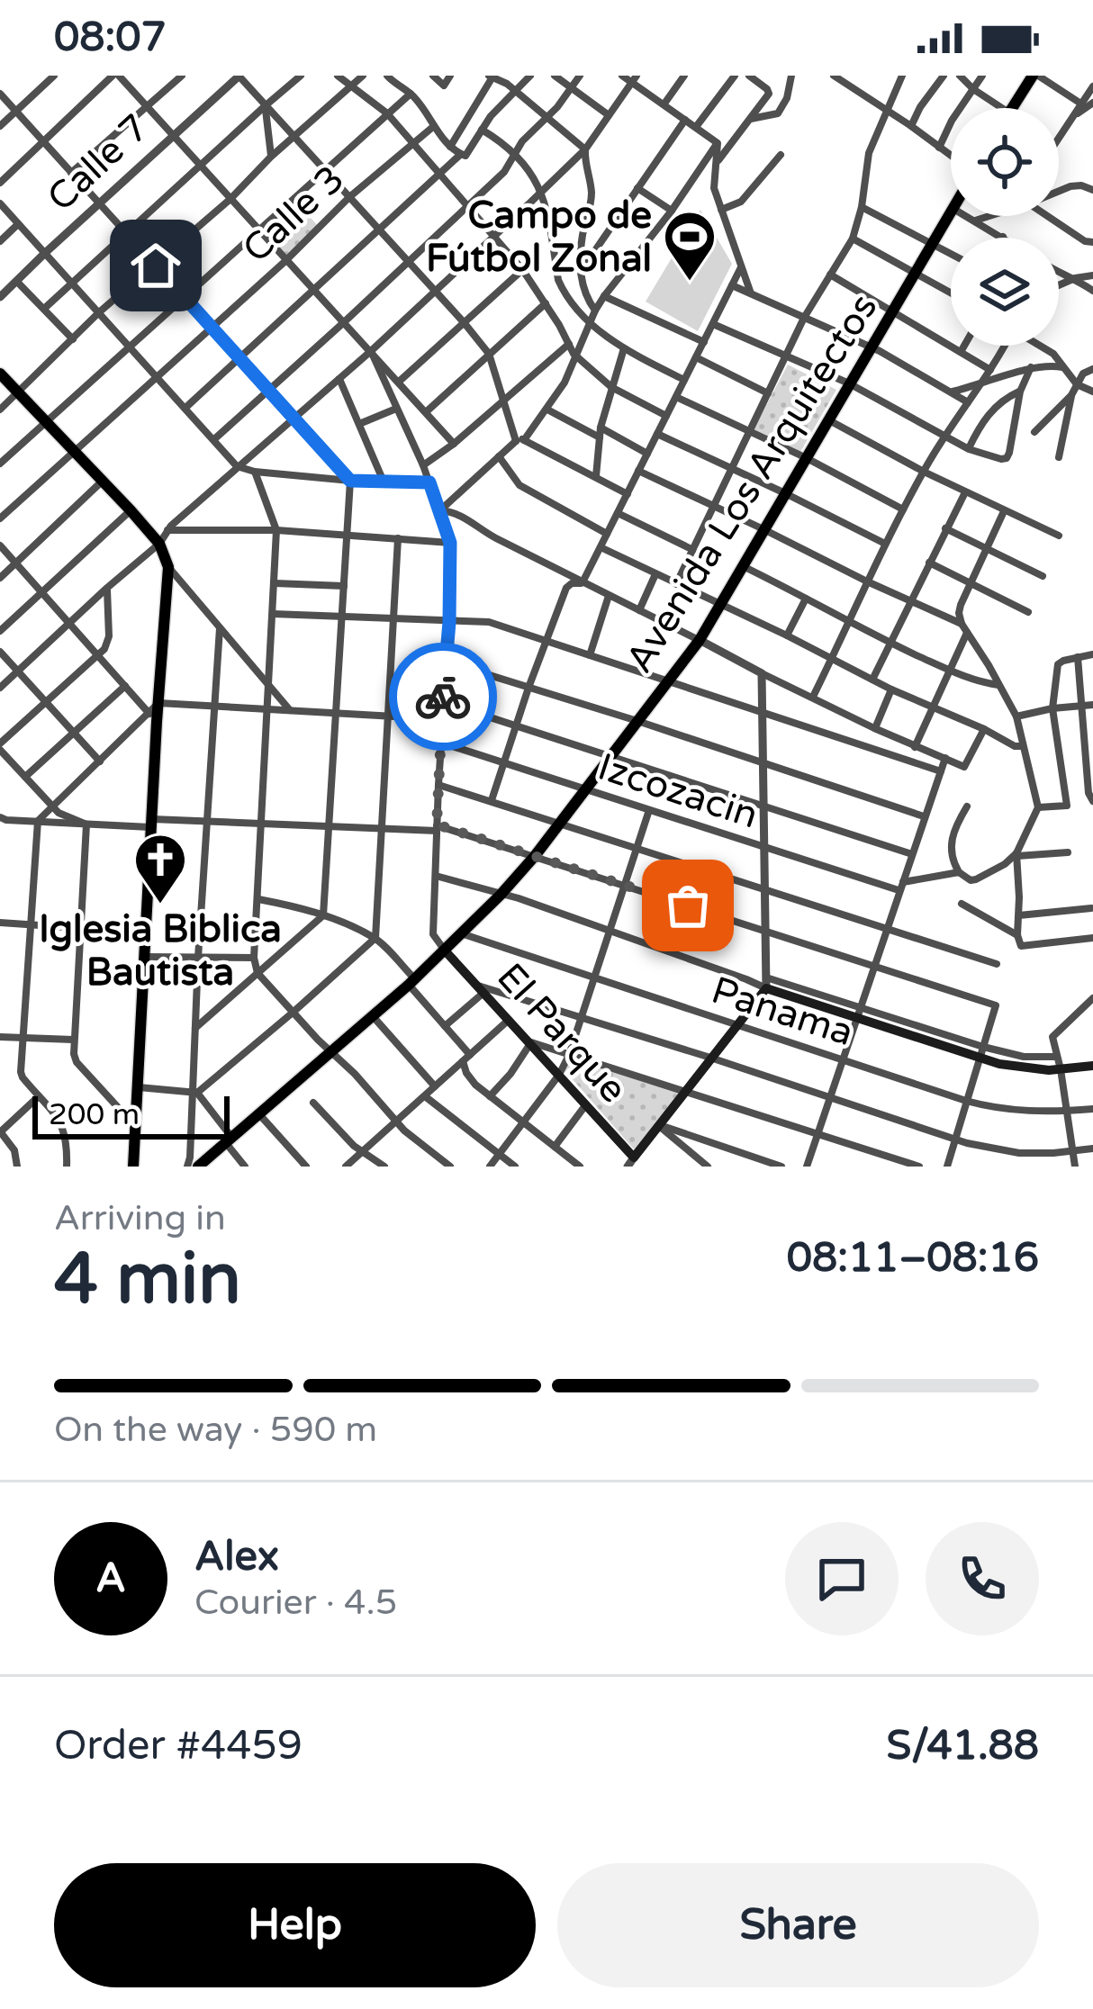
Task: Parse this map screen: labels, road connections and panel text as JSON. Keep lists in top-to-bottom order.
{
  "streets": {
    "main road": ["Avenida Los Arquitectos", "El Parque"],
    "street": [
      "Calle 7",
      "Calle 3",
      "Izcozacin",
      "Panama"
    ]
  },
  "crossings": [
    ["Avenida Los Arquitectos", "Izcozacin"],
    ["Avenida Los Arquitectos", "Panama"],
    ["Avenida Los Arquitectos", "El Parque"]
  ],
  "places": {
    "sports": ["Campo de Fútbol Zonal"],
    "church": ["Iglesia Biblica Bautista"]
  },
  "scale_bar": "200 m",
  "page": {
    "status": "08:07",
    "scale": "200 m",
    "heading": ["4 min", "Arriving in", "08:11–08:16"],
    "panel": [
      "Alex",
      "Courier · 4.5",
      "Order #4459",
      "S/41.88"
    ],
    "bar": "On the way · 590 m",
    "round": "A",
    "buttons": ["Help", "Share"]
  }
}
